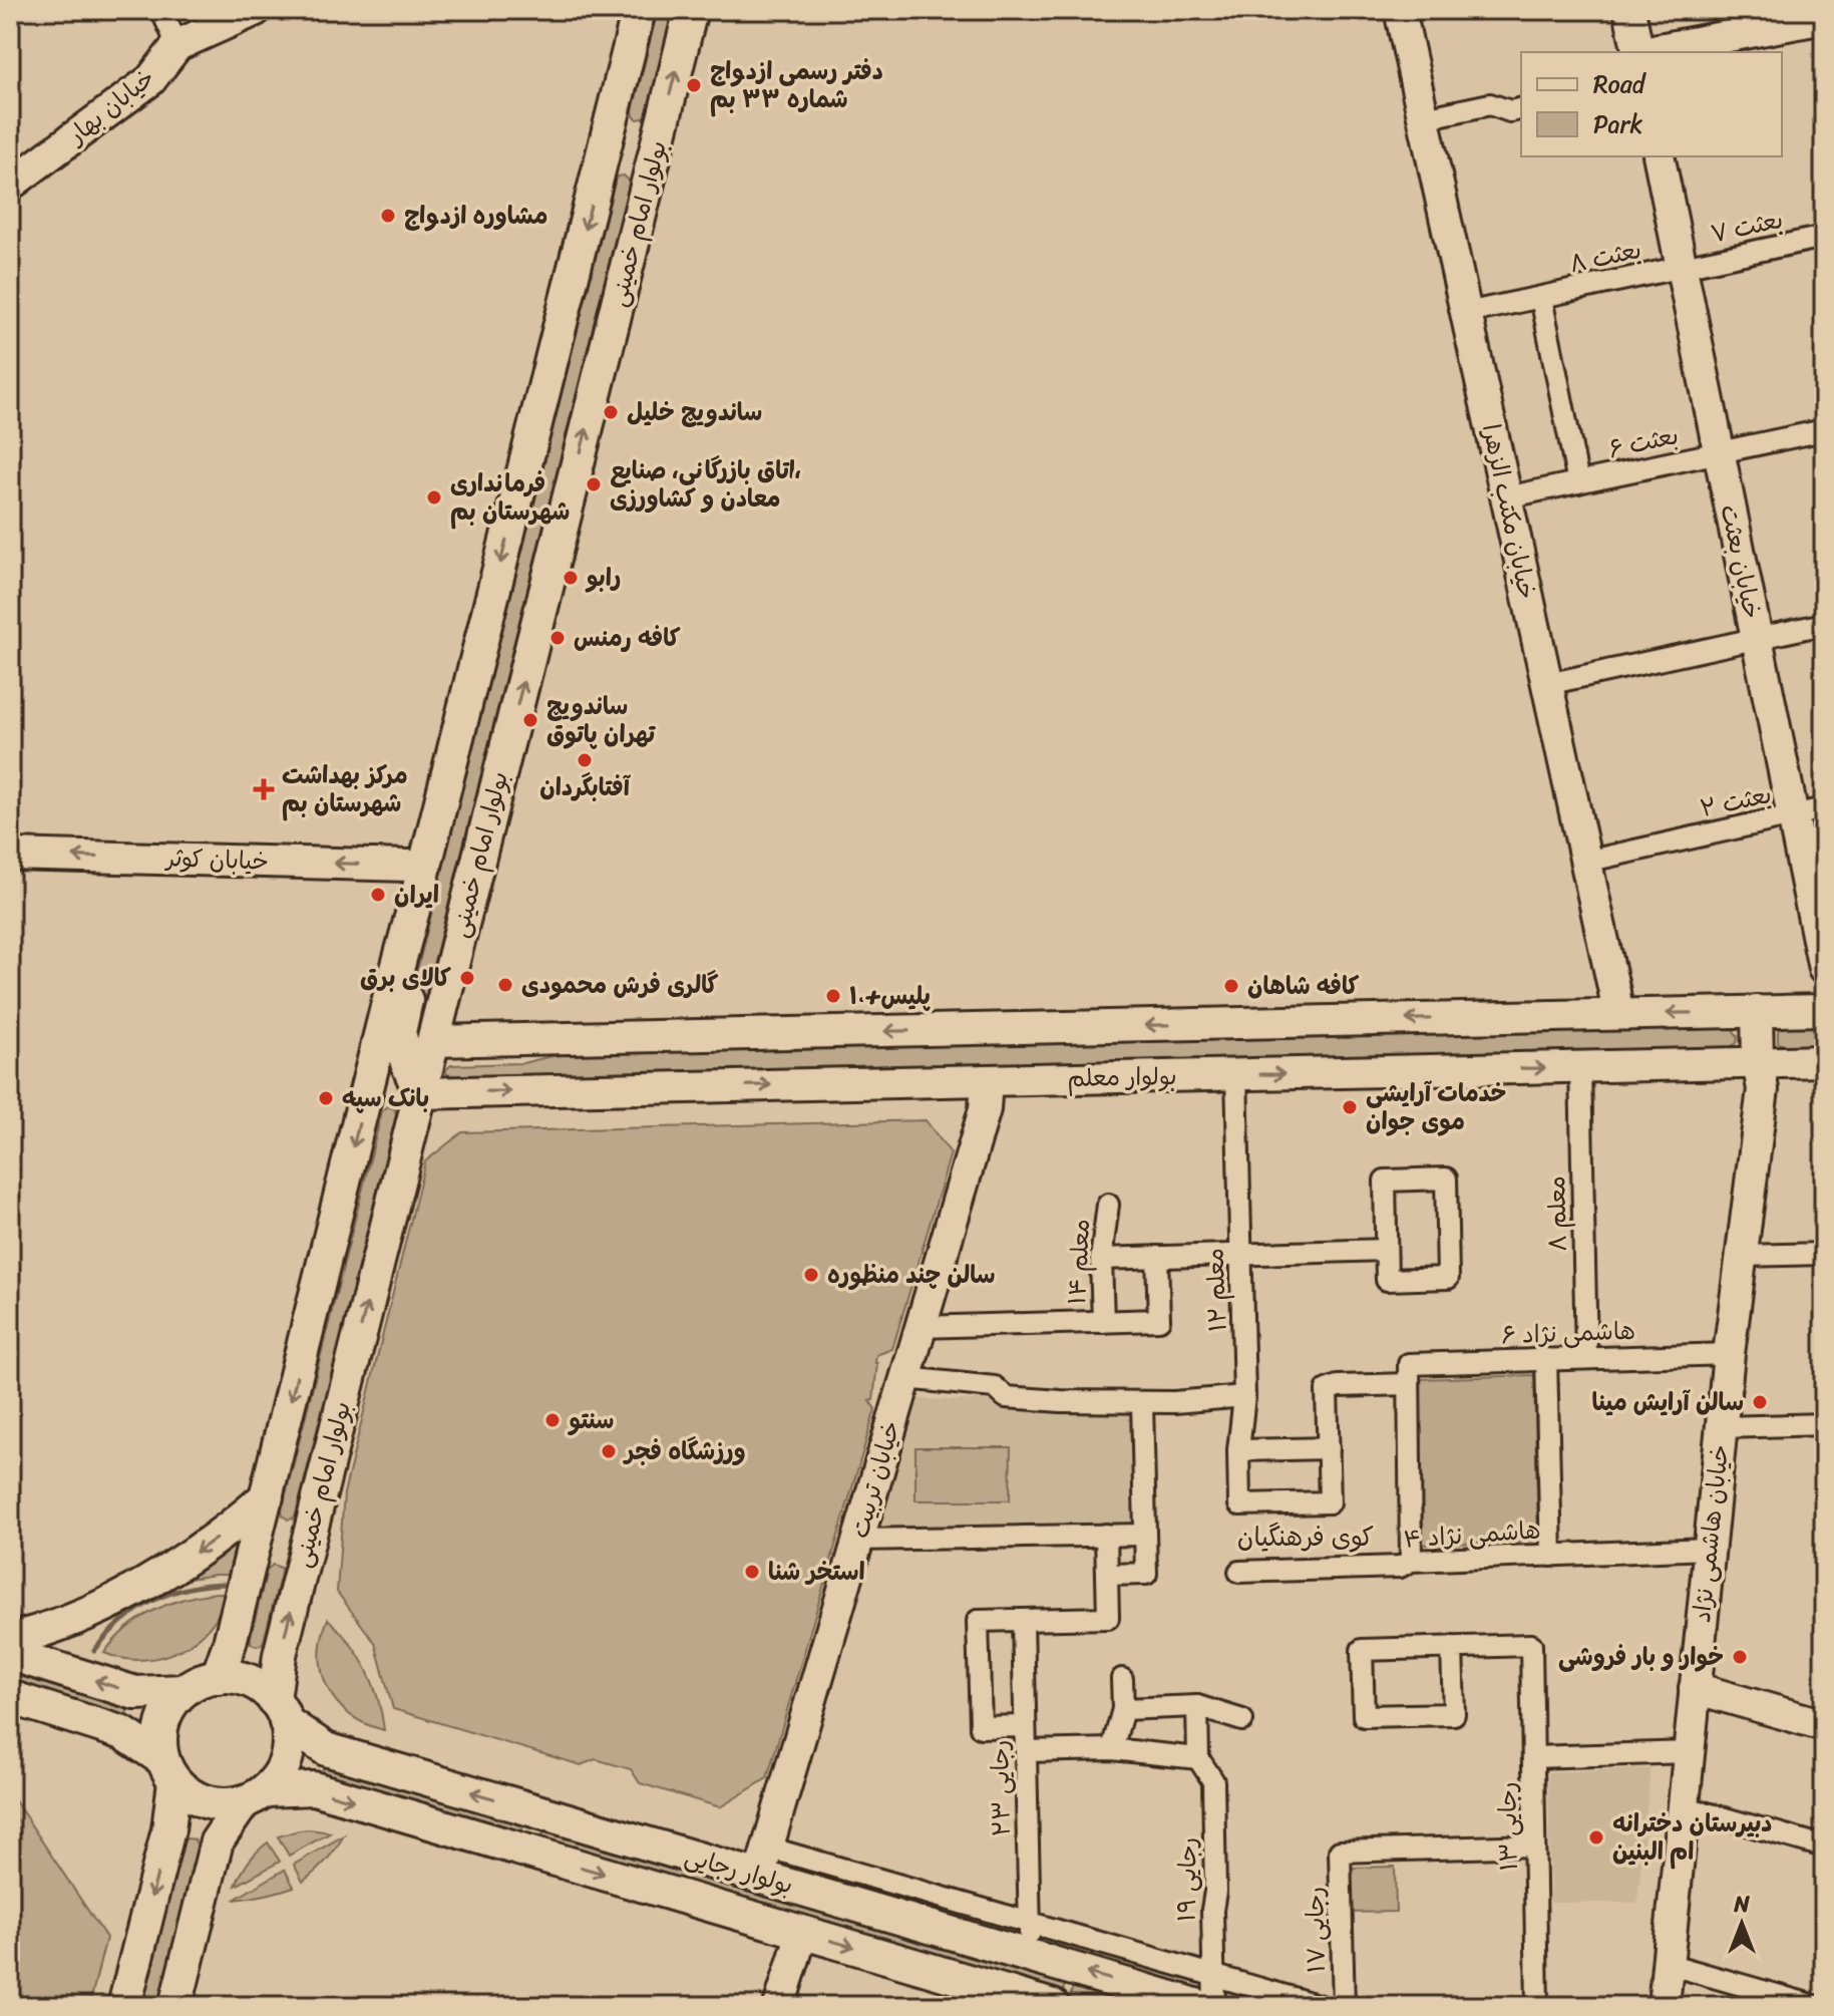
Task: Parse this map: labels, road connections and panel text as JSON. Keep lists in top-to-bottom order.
{
  "streets": {
    "main road": ["بولوار امام خمینی", "بولوار رجایی"],
    "street": [
      "خیابان بهار",
      "بعثت ۷",
      "بعثت ۸",
      "بعثت ۶",
      "خیابان مکتب الزهرا",
      "خیابان بعثت",
      "بعثت ۲",
      "خیابان کوثر",
      "بولوار معلم",
      "معلم ۸",
      "معلم ۱۴",
      "معلم ۱۲",
      "هاشمی نژاد ۶",
      "خیابان تربیت",
      "خیابان هاشمی نژاد",
      "هاشمی نژاد ۴",
      "رجایی ۲۳",
      "رجایی ۱۳",
      "رجایی ۱۹",
      "رجایی ۱۷"
    ]
  },
  "crossings": [
    ["بولوار امام خمینی", "خیابان کوثر"],
    ["بولوار امام خمینی", "بولوار معلم"],
    ["بولوار امام خمینی", "بولوار رجایی"],
    ["بعثت ۷", "بعثت ۸"],
    ["بعثت ۷", "خیابان بعثت"],
    ["بعثت ۸", "خیابان مکتب الزهرا"],
    ["بعثت ۸", "خیابان بعثت"],
    ["بعثت ۶", "خیابان مکتب الزهرا"],
    ["بعثت ۶", "خیابان بعثت"],
    ["خیابان مکتب الزهرا", "بعثت ۲"],
    ["خیابان بعثت", "بعثت ۲"],
    ["بولوار معلم", "معلم ۸"],
    ["بولوار معلم", "معلم ۱۲"],
    ["بولوار معلم", "خیابان تربیت"],
    ["بولوار معلم", "خیابان هاشمی نژاد"],
    ["معلم ۸", "هاشمی نژاد ۶"],
    ["معلم ۱۲", "هاشمی نژاد ۶"],
    ["هاشمی نژاد ۶", "خیابان هاشمی نژاد"],
    ["خیابان تربیت", "بولوار رجایی"],
    ["خیابان هاشمی نژاد", "هاشمی نژاد ۴"],
    ["رجایی ۲۳", "بولوار رجایی"],
    ["رجایی ۱۳", "رجایی ۱۷"]
  ],
  "one_way": ["خیابان کوثر"],
  "districts": ["کوی فرهنگیان"],
  "places": {
    "other": [
      "دفتر رسمی ازدواج شماره ۳۳ بم",
      "مشاوره ازدواج",
      "ساندویچ خلیل",
      "اتاق بازرگانی، صنایع، معادن و کشاورزی",
      "فرمانداری شهرستان بم",
      "رابو",
      "کافه رمنس",
      "ساندویچ تهران پاتوق",
      "آفتابگردان",
      "ایران",
      "کالای برق",
      "گالری فرش محمودی",
      "کافه شاهان",
      "پلیس+۱۰",
      "بانک سپه",
      "خدمات آرایشی موی جوان",
      "سالن چند منظوره",
      "سالن آرایش مینا",
      "سنتو",
      "ورزشگاه فجر",
      "استخر شنا",
      "خوار و بار فروشی",
      "دبیرستان دخترانه ام البنین"
    ],
    "health": ["مرکز بهداشت شهرستان بم"]
  },
  "legend": ["Road", "Park"],
  "north": "top"
}
